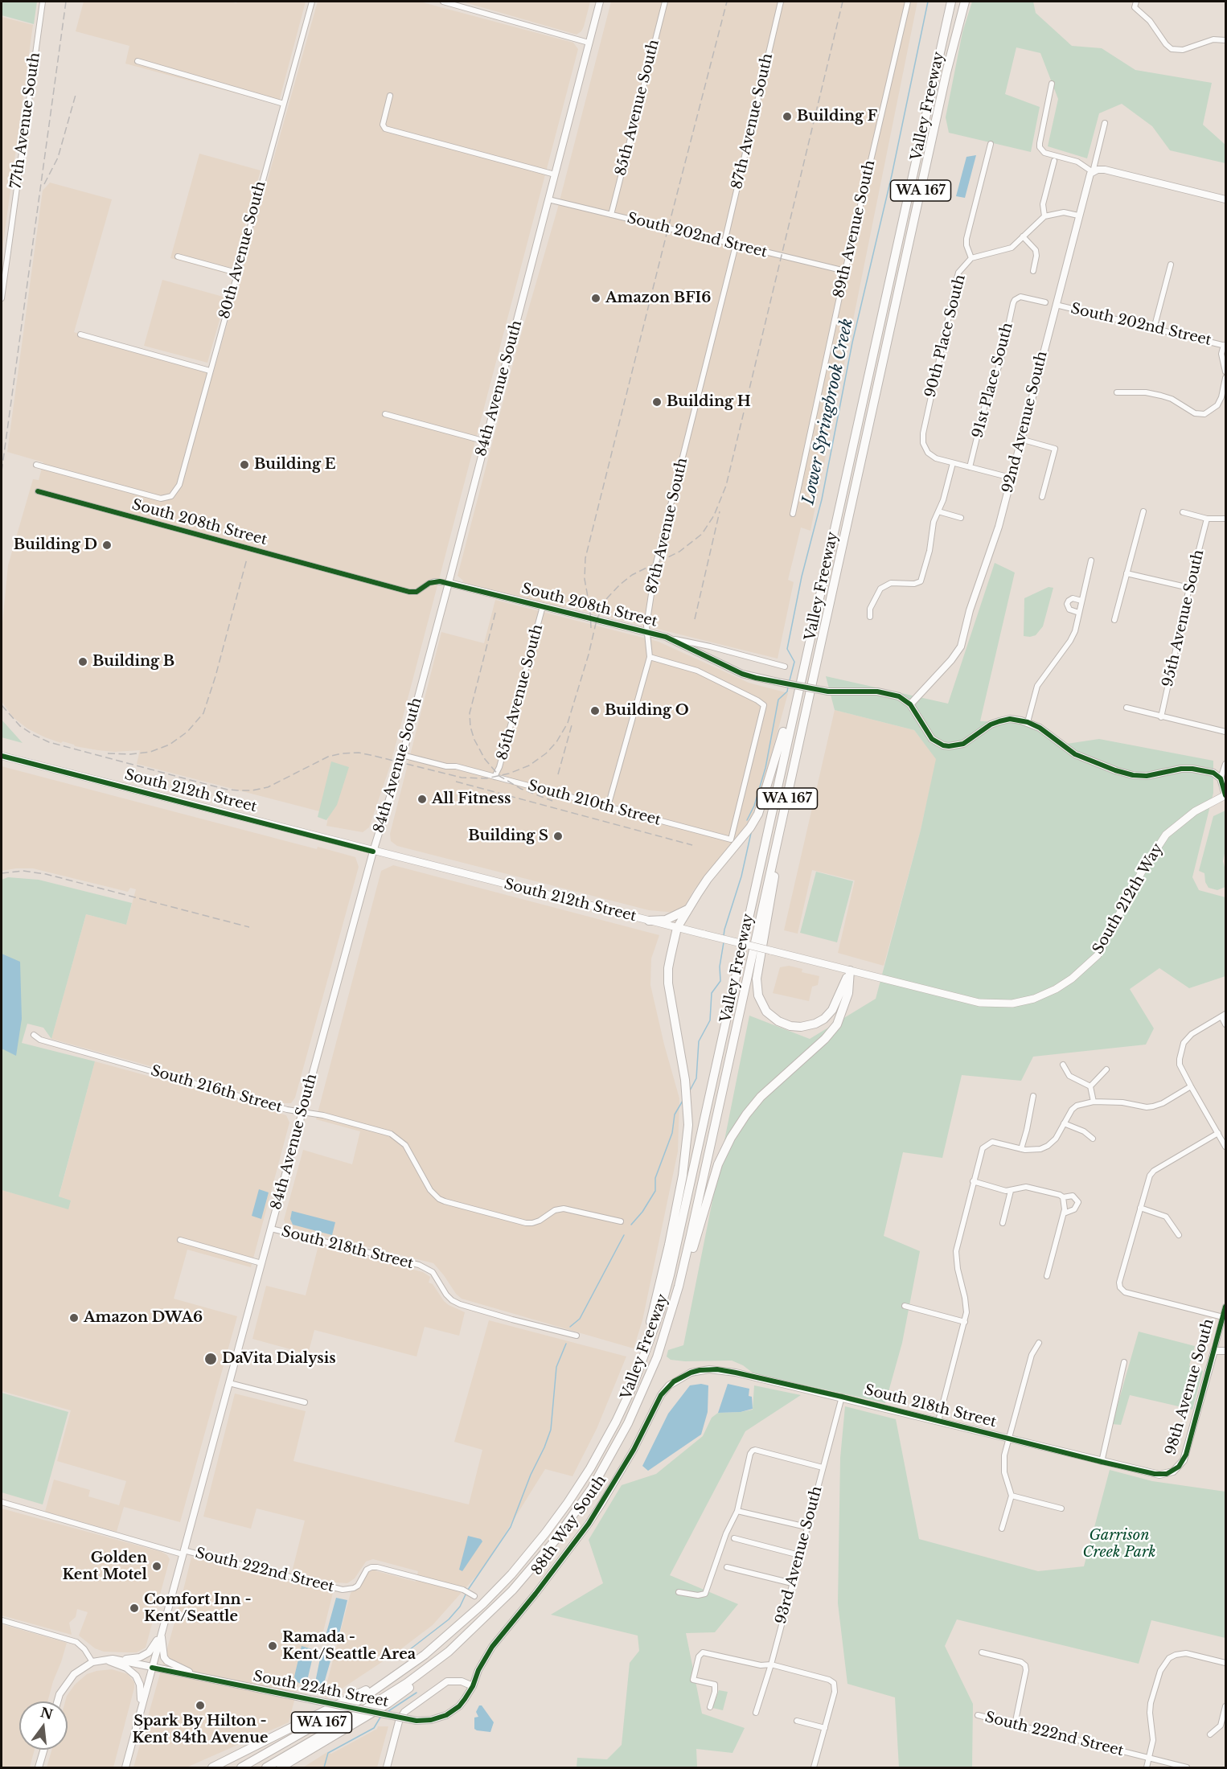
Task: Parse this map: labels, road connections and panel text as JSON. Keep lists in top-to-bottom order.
{
  "streets": {
    "highway": ["Valley Freeway", "WA 167"],
    "main road": ["South 212th Street", "South 212th Way"],
    "street": [
      "85th Avenue South",
      "77th Avenue South",
      "87th Avenue South",
      "89th Avenue South",
      "South 202nd Street",
      "80th Avenue South",
      "90th Place South",
      "91st Place South",
      "84th Avenue South",
      "92nd Avenue South",
      "South 208th Street",
      "95th Avenue South",
      "South 210th Street",
      "South 216th Street",
      "South 218th Street",
      "98th Avenue South",
      "88th Way South",
      "93rd Avenue South",
      "South 222nd Street",
      "South 224th Street"
    ]
  },
  "crossings": [
    ["85th Avenue South", "South 202nd Street"],
    ["85th Avenue South", "South 208th Street"],
    ["85th Avenue South", "South 210th Street"],
    ["87th Avenue South", "South 202nd Street"],
    ["87th Avenue South", "South 208th Street"],
    ["87th Avenue South", "South 210th Street"],
    ["89th Avenue South", "South 202nd Street"],
    ["South 202nd Street", "84th Avenue South"],
    ["South 202nd Street", "92nd Avenue South"],
    ["84th Avenue South", "South 208th Street"],
    ["84th Avenue South", "South 212th Street"],
    ["84th Avenue South", "South 210th Street"],
    ["84th Avenue South", "South 216th Street"],
    ["84th Avenue South", "South 218th Street"],
    ["84th Avenue South", "South 222nd Street"],
    ["84th Avenue South", "South 224th Street"],
    ["92nd Avenue South", "South 208th Street"],
    ["South 212th Street", "South 212th Way"],
    ["South 218th Street", "98th Avenue South"],
    ["South 218th Street", "88th Way South"],
    ["South 218th Street", "93rd Avenue South"],
    ["88th Way South", "South 224th Street"]
  ],
  "water": ["Lower Springbrook Creek"],
  "parks": ["Garrison Creek Park"],
  "places": [
    "Building F",
    "Amazon BFI6",
    "Building H",
    "Building E",
    "Building D",
    "Building B",
    "Building O",
    "All Fitness",
    "Building S",
    "Amazon DWA6",
    "DaVita Dialysis",
    "Golden Kent Motel",
    "Comfort Inn - Kent/Seattle",
    "Ramada - Kent/Seattle Area",
    "Spark By Hilton - Kent 84th Avenue"
  ],
  "north": "top"
}
